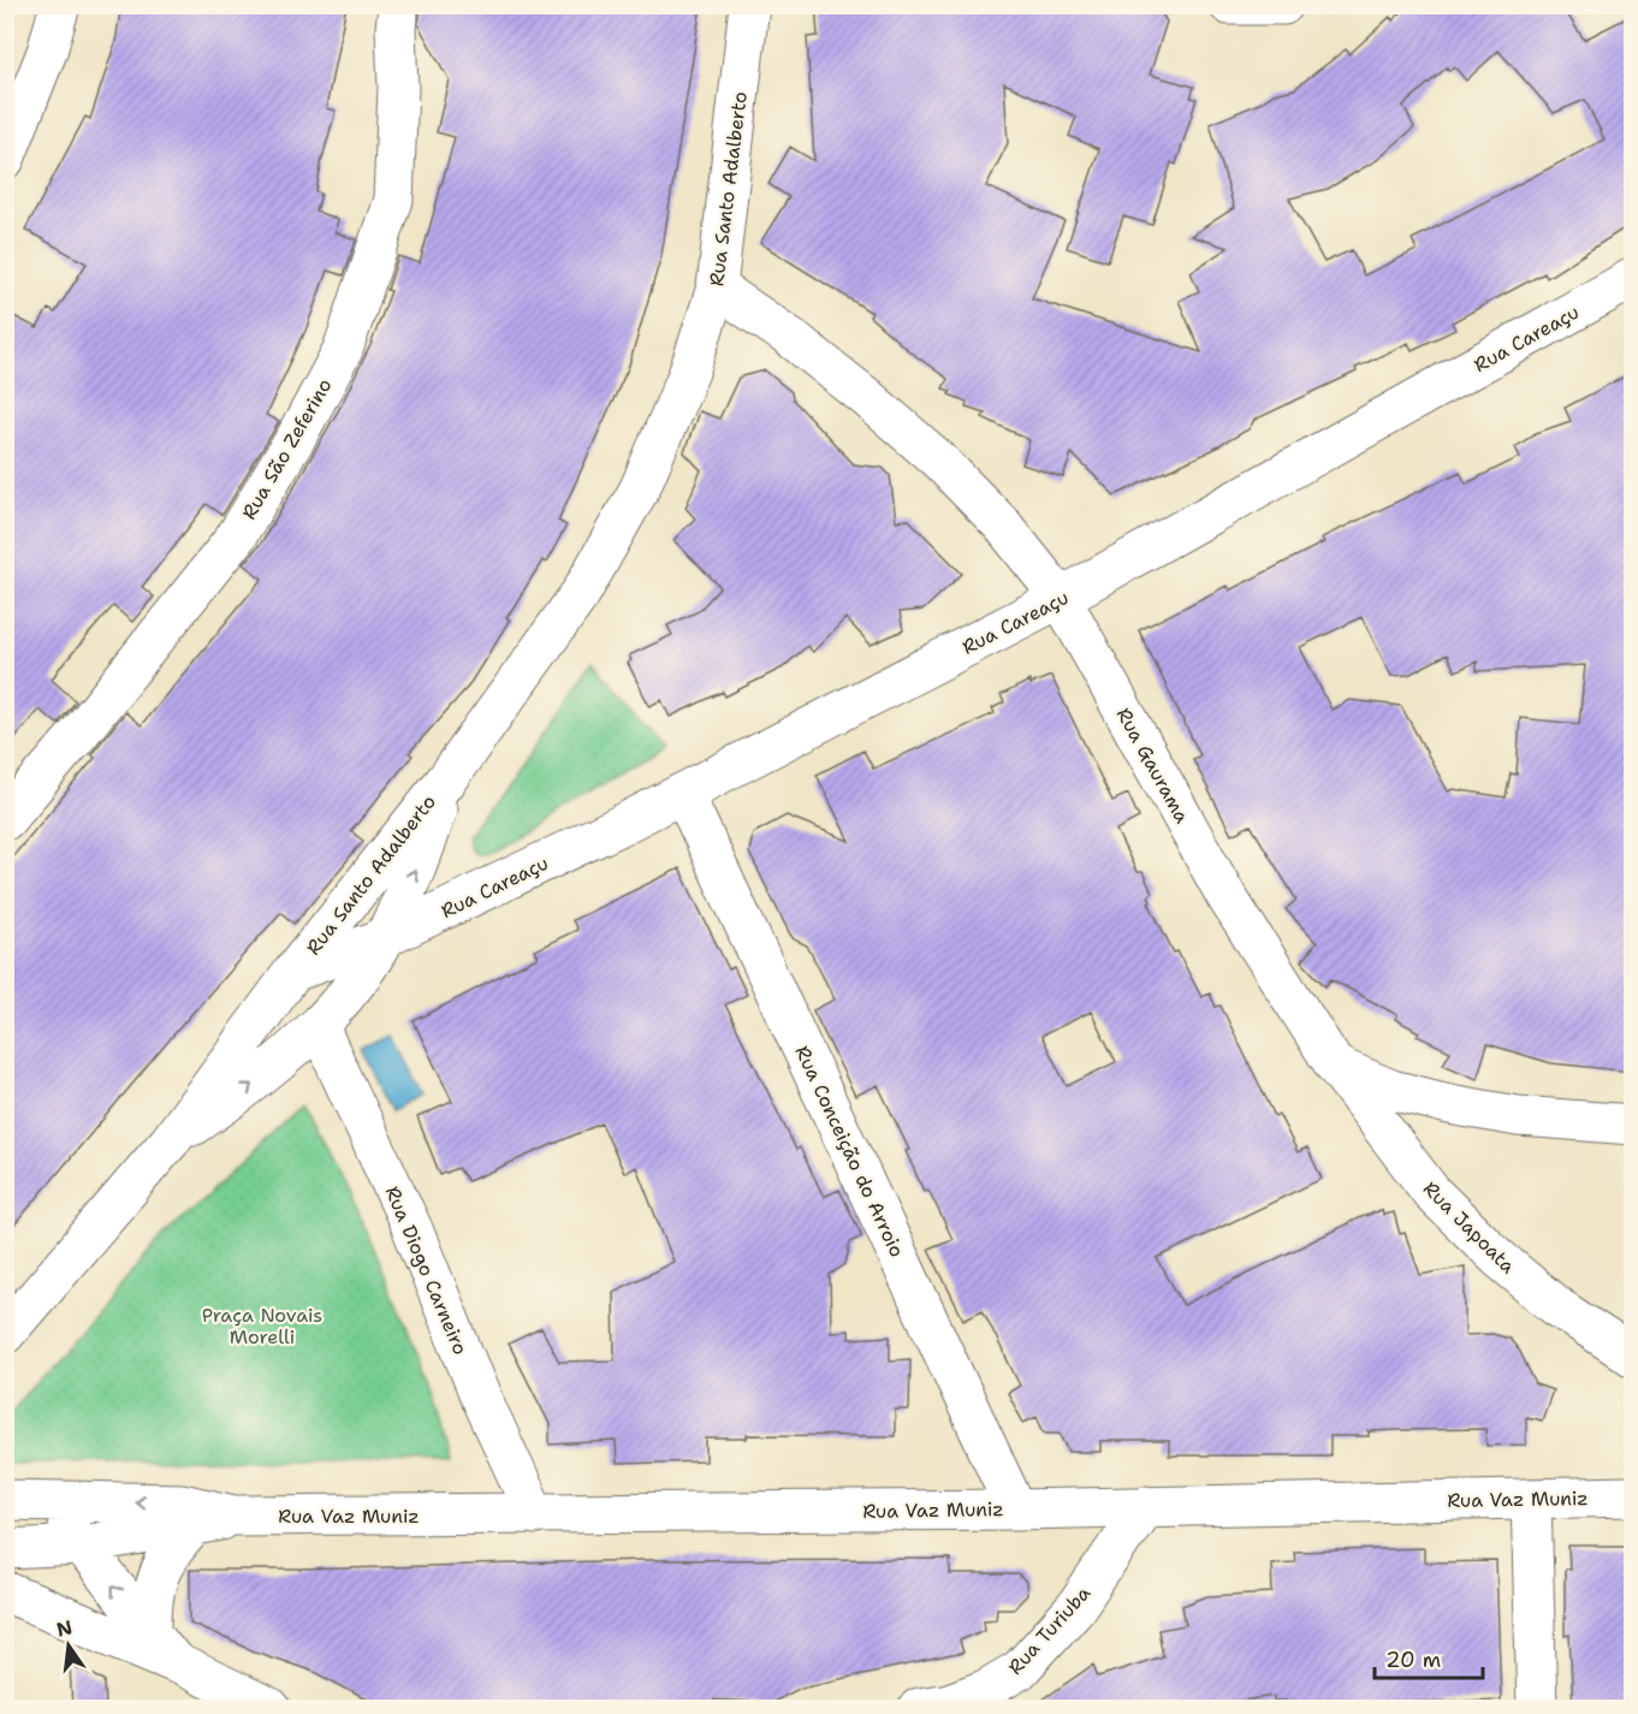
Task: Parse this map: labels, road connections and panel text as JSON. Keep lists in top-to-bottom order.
{
  "streets": {
    "street": [
      "Rua Santo Adalberto",
      "Rua Careaçu",
      "Rua São Zeferino",
      "Rua Gaurama",
      "Rua Conceição do Arroio",
      "Rua Japoata",
      "Rua Diogo Carneiro",
      "Rua Vaz Muniz",
      "Rua Turiuba"
    ]
  },
  "crossings": [
    ["Rua Santo Adalberto", "Rua Careaçu"],
    ["Rua Santo Adalberto", "Rua Gaurama"],
    ["Rua Careaçu", "Rua Gaurama"],
    ["Rua Careaçu", "Rua Conceição do Arroio"],
    ["Rua Gaurama", "Rua Japoata"],
    ["Rua Conceição do Arroio", "Rua Vaz Muniz"],
    ["Rua Diogo Carneiro", "Rua Vaz Muniz"],
    ["Rua Vaz Muniz", "Rua Turiuba"]
  ],
  "parks": ["Praça Novais Morelli"],
  "scale_bar": "20 m",
  "north": "top"
}
